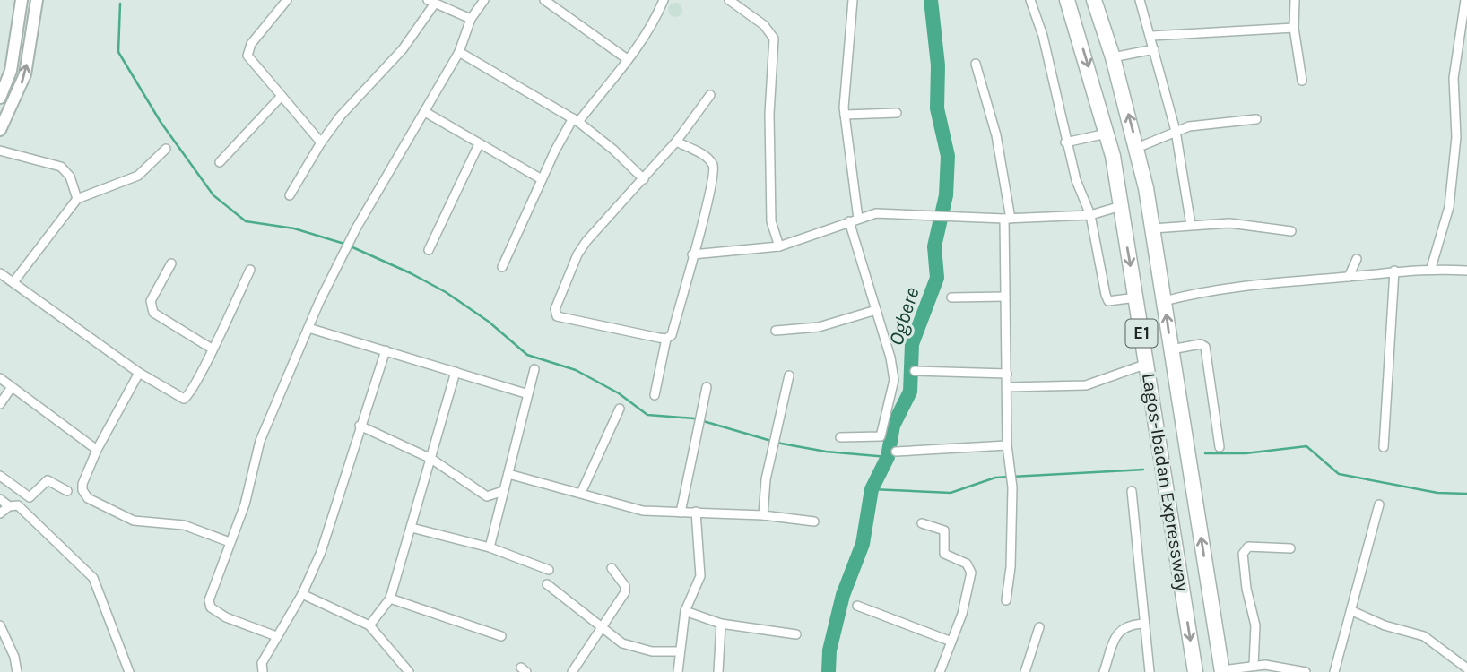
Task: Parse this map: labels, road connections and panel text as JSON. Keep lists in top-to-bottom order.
{
  "streets": {
    "highway": ["E1", "Lagos-Ibadan Expressway"]
  },
  "water": ["Ogbere"]
}
